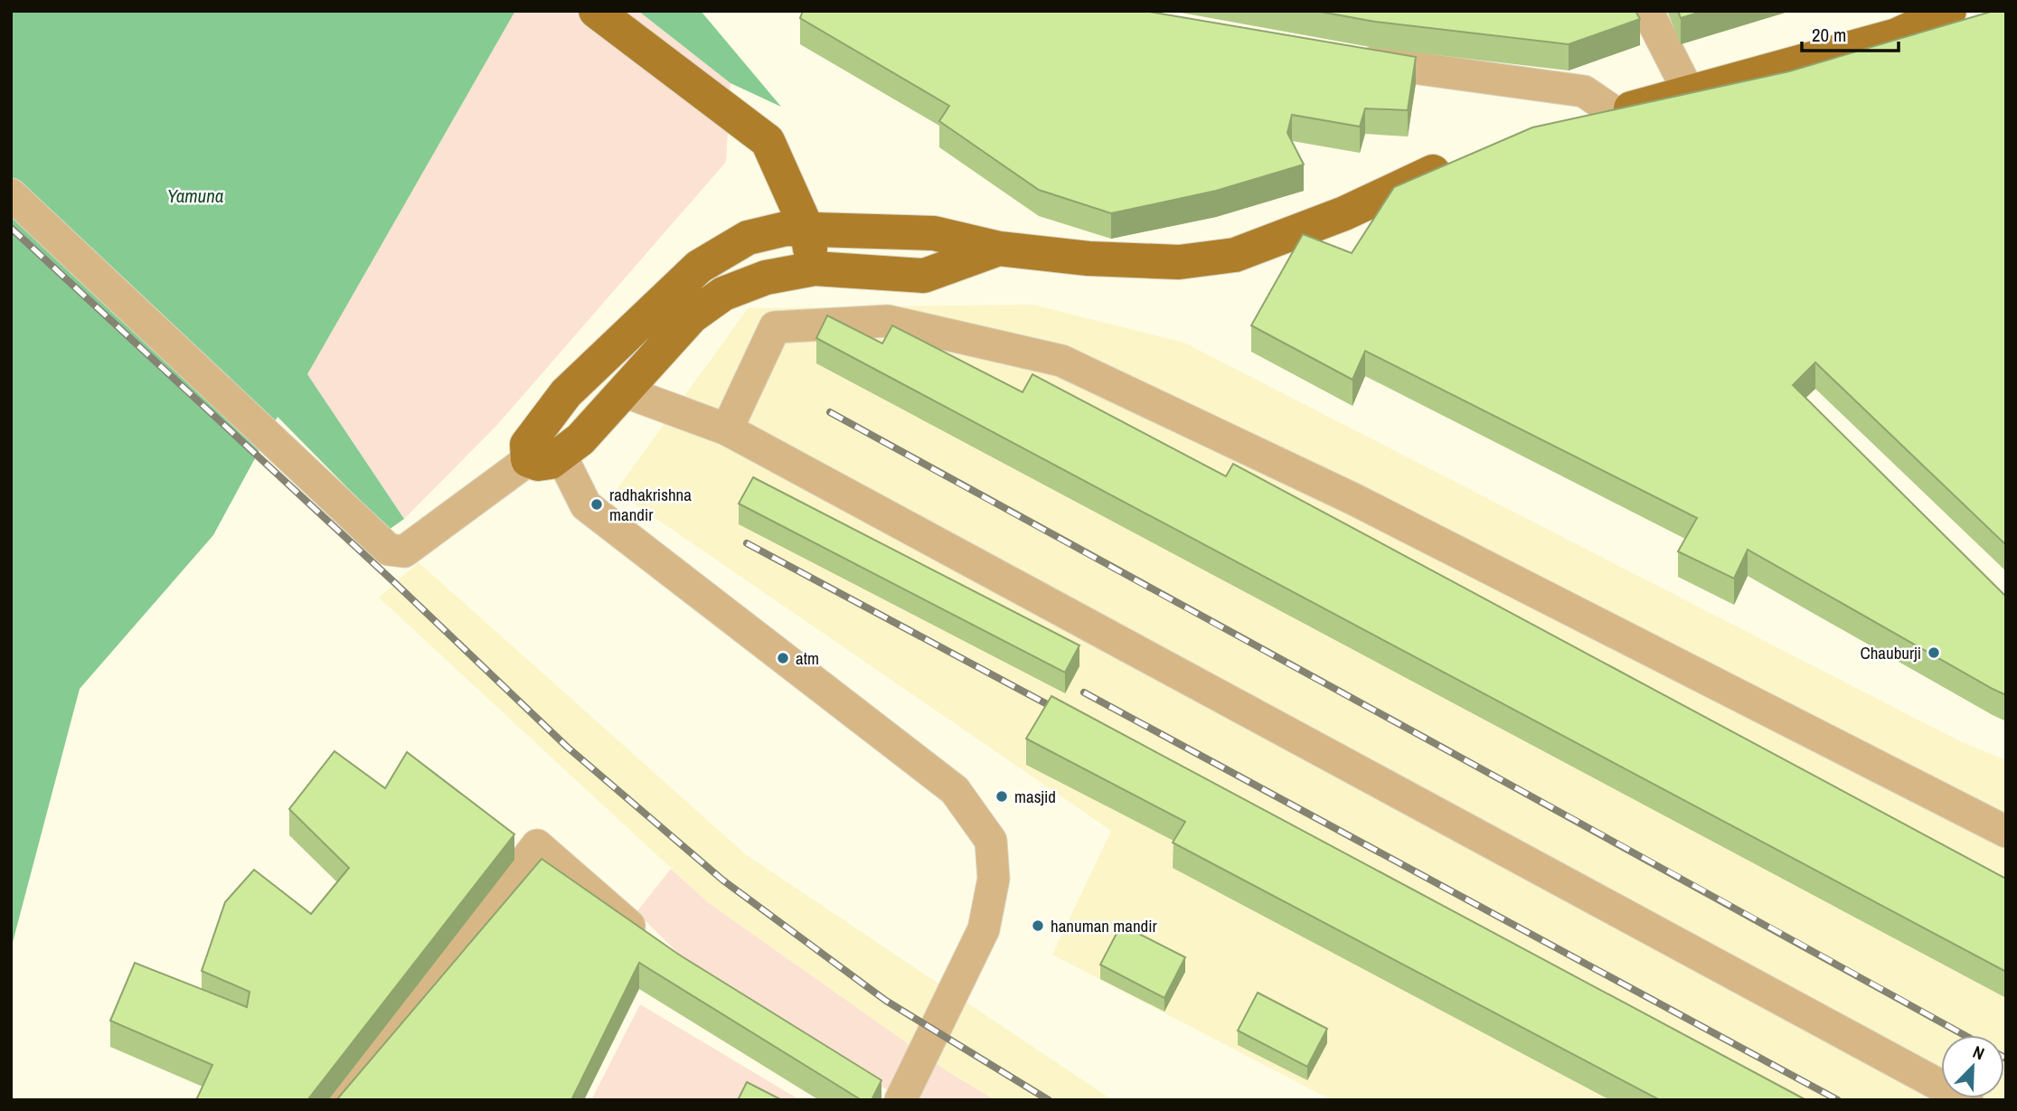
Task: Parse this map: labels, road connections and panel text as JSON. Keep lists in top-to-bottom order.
{
  "water": ["Yamuna"],
  "places": [
    "radhakrishna mandir",
    "Chauburji",
    "atm",
    "masjid",
    "hanuman mandir"
  ],
  "scale_bar": "20 m",
  "north": "top right"
}
